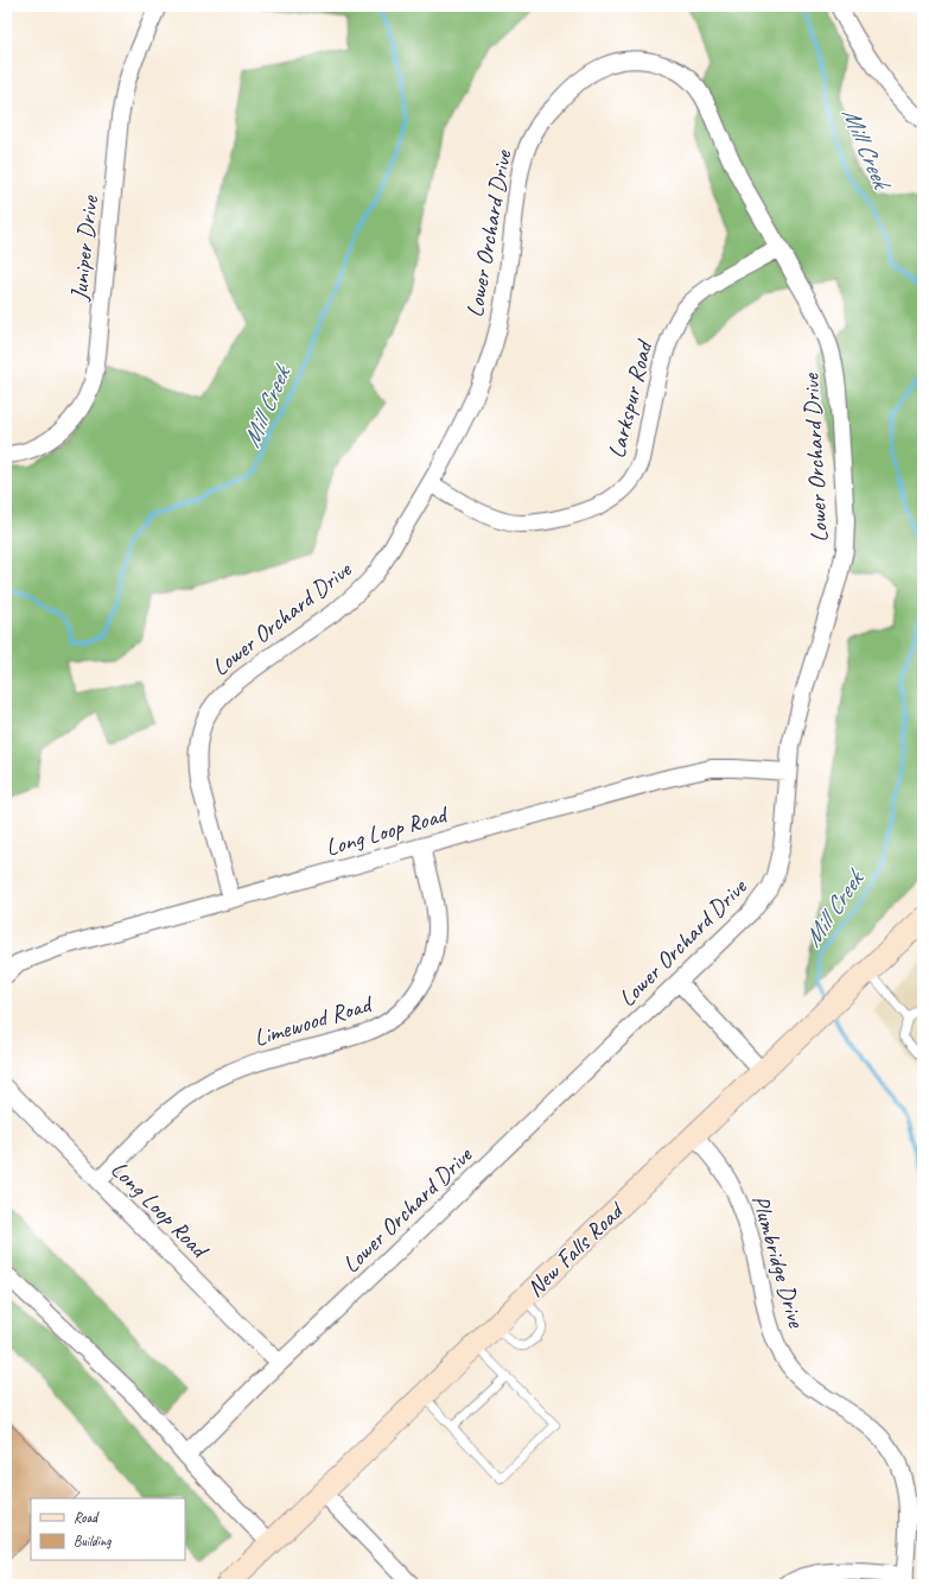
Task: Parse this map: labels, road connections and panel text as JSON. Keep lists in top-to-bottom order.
{
  "streets": {
    "main road": ["New Falls Road"],
    "street": [
      "Lower Orchard Drive",
      "Juniper Drive",
      "Larkspur Road",
      "Long Loop Road",
      "Limewood Road",
      "Plumbridge Drive"
    ]
  },
  "crossings": [
    ["Lower Orchard Drive", "Larkspur Road"],
    ["Lower Orchard Drive", "Long Loop Road"],
    ["Long Loop Road", "Limewood Road"],
    ["New Falls Road", "Plumbridge Drive"]
  ],
  "water": ["Mill Creek"],
  "legend": ["Road", "Building"]
}
